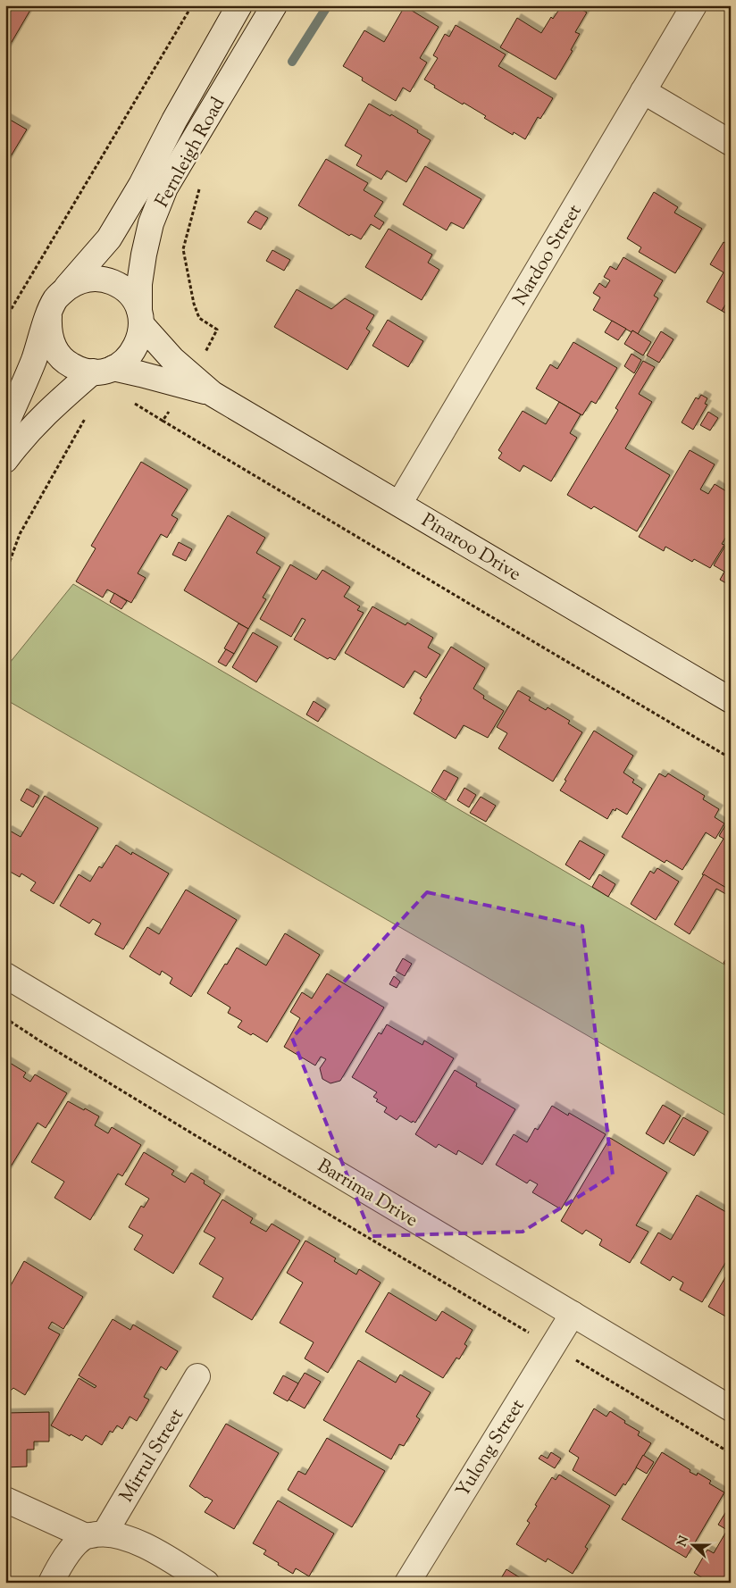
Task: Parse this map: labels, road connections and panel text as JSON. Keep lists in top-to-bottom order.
{
  "streets": {
    "street": [
      "Fernleigh Road",
      "Nardoo Street",
      "Pinaroo Drive",
      "Barrima Drive",
      "Yulong Street",
      "Mirrul Street"
    ]
  },
  "crossings": [
    ["Fernleigh Road", "Pinaroo Drive"],
    ["Nardoo Street", "Pinaroo Drive"],
    ["Barrima Drive", "Yulong Street"]
  ],
  "north": "left"
}
